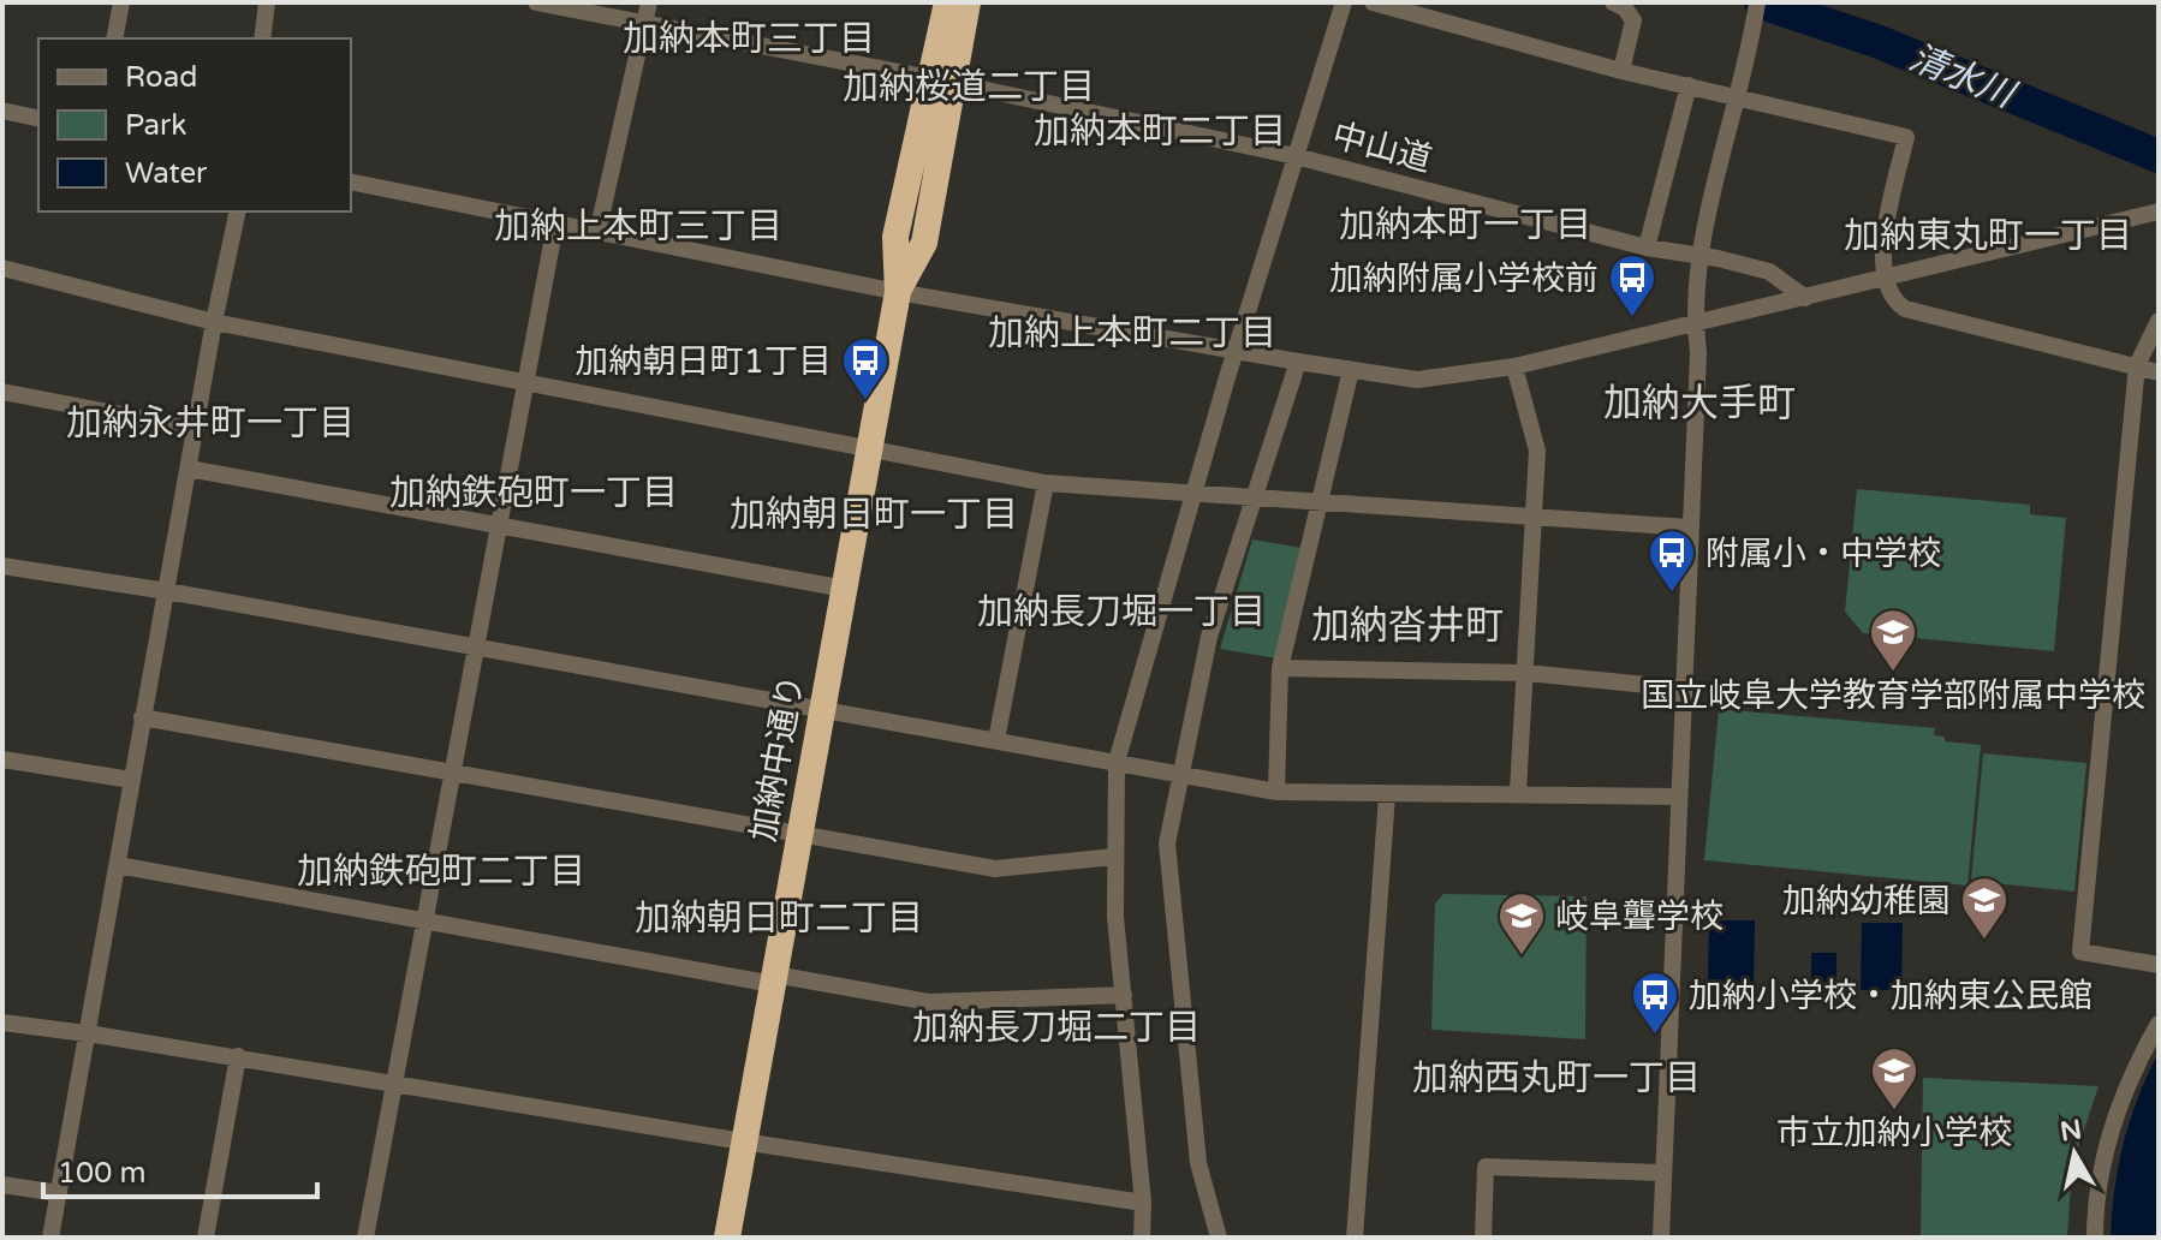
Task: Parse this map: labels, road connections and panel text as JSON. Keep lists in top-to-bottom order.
{
  "streets": {
    "highway": ["加納中通り"],
    "street": ["中山道"]
  },
  "crossings": [
    ["中山道", "加納中通り"]
  ],
  "districts": [
    "加納本町三丁目",
    "加納桜道二丁目",
    "加納本町二丁目",
    "加納本町一丁目",
    "加納上本町三丁目",
    "加納東丸町一丁目",
    "加納上本町二丁目",
    "加納大手町",
    "加納永井町一丁目",
    "加納鉄砲町一丁目",
    "加納朝日町一丁目",
    "加納長刀堀一丁目",
    "加納沓井町",
    "加納鉄砲町二丁目",
    "加納朝日町二丁目",
    "加納長刀堀二丁目",
    "加納西丸町一丁目"
  ],
  "water": ["清水川"],
  "places": {
    "bus stop": [
      "加納附属小学校前",
      "加納朝日町1丁目",
      "附属小・中学校",
      "加納小学校・加納東公民館"
    ],
    "school or university": [
      "国立岐阜大学教育学部附属中学校",
      "加納幼稚園",
      "岐阜聾学校",
      "市立加納小学校"
    ]
  },
  "legend": ["Road", "Park", "Water"],
  "scale_bar": "100 m",
  "north": "top"
}
